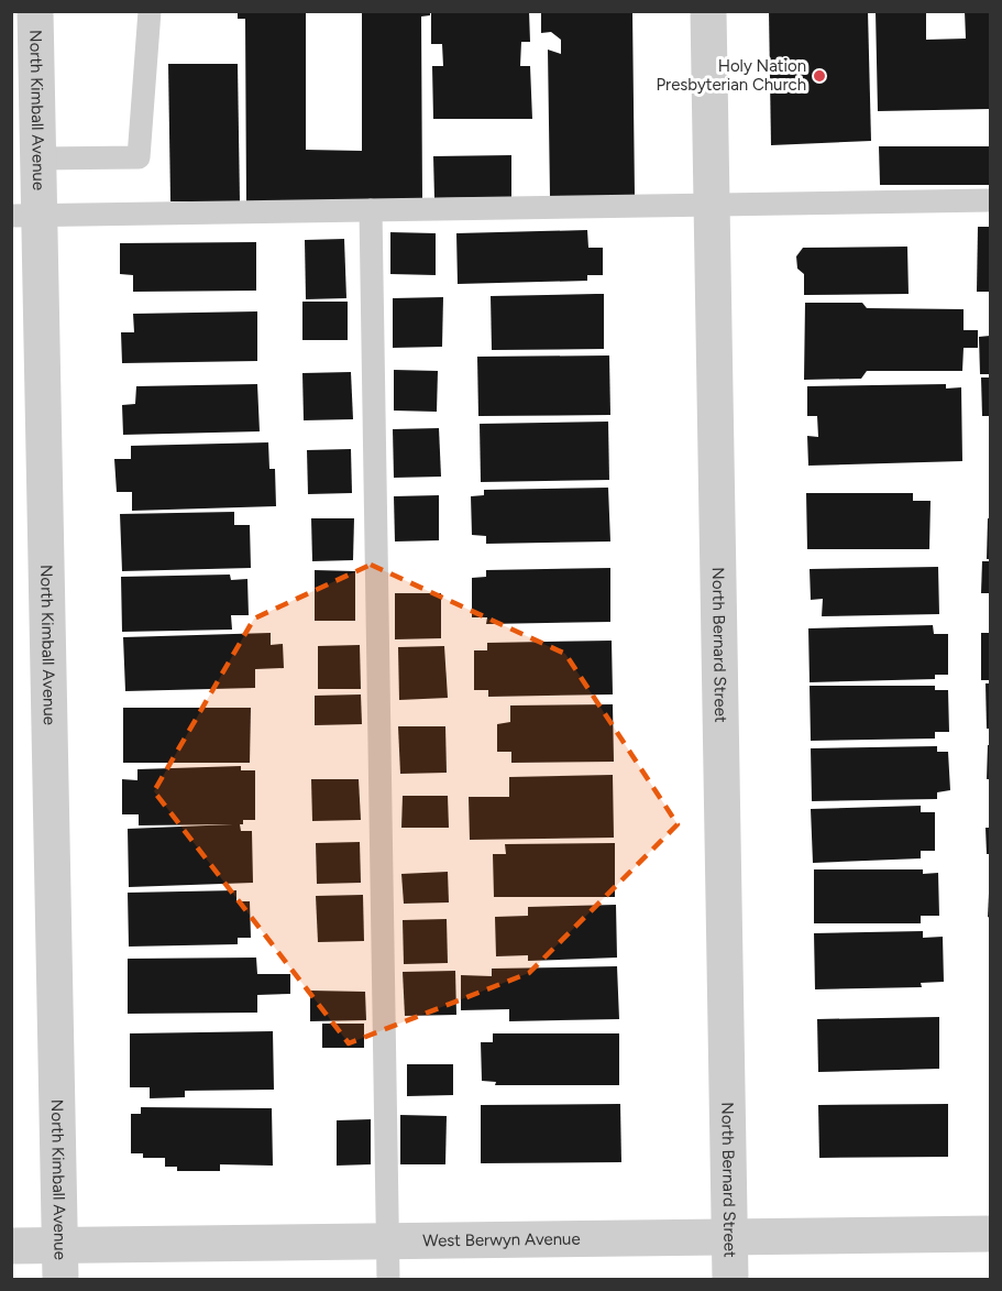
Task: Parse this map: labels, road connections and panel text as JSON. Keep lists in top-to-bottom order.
{
  "streets": {
    "street": ["North Kimball Avenue", "North Bernard Street", "West Berwyn Avenue"]
  },
  "crossings": [
    ["North Kimball Avenue", "West Berwyn Avenue"],
    ["North Bernard Street", "West Berwyn Avenue"]
  ],
  "places": ["Holy Nation Presbyterian Church"]
}
